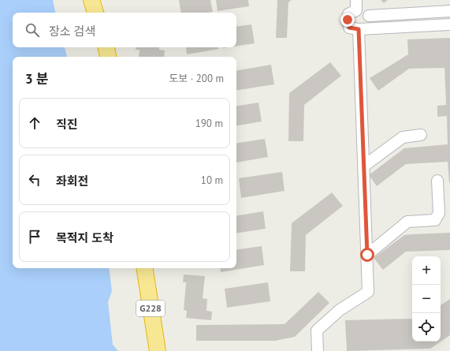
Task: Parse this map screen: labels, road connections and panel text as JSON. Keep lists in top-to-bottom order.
{
  "streets": {
    "highway": ["G228"]
  },
  "page": {
    "search": "장소 검색",
    "heading": ["3 분", "도보 · 200 m"],
    "list": [
      ["직진", "190 m"],
      ["좌회전", "10 m"],
      "목적지 도착"
    ],
    "map_buttons": ["+", "−"]
  }
}
